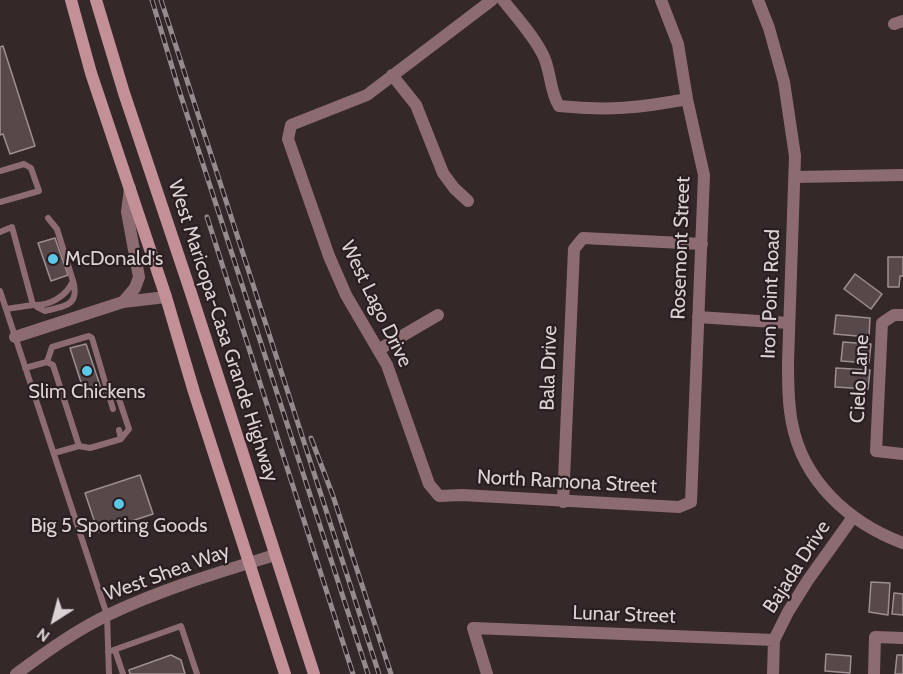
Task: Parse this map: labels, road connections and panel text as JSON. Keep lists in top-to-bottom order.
{
  "streets": {
    "main road": ["West Maricopa-Casa Grande Highway"],
    "street": [
      "Rosemont Street",
      "Iron Point Road",
      "West Lago Drive",
      "Bala Drive",
      "Cielo Lane",
      "North Ramona Street",
      "Bajada Drive",
      "West Shea Way",
      "Lunar Street"
    ]
  },
  "crossings": [
    ["Rosemont Street", "Bala Drive"],
    ["Rosemont Street", "North Ramona Street"],
    ["Iron Point Road", "Bajada Drive"],
    ["West Lago Drive", "North Ramona Street"],
    ["West Maricopa-Casa Grande Highway", "West Shea Way"],
    ["Bala Drive", "North Ramona Street"],
    ["Bajada Drive", "Lunar Street"]
  ],
  "places": ["McDonald's", "Slim Chickens", "Big 5 Sporting Goods"],
  "north": "bottom left"
}
